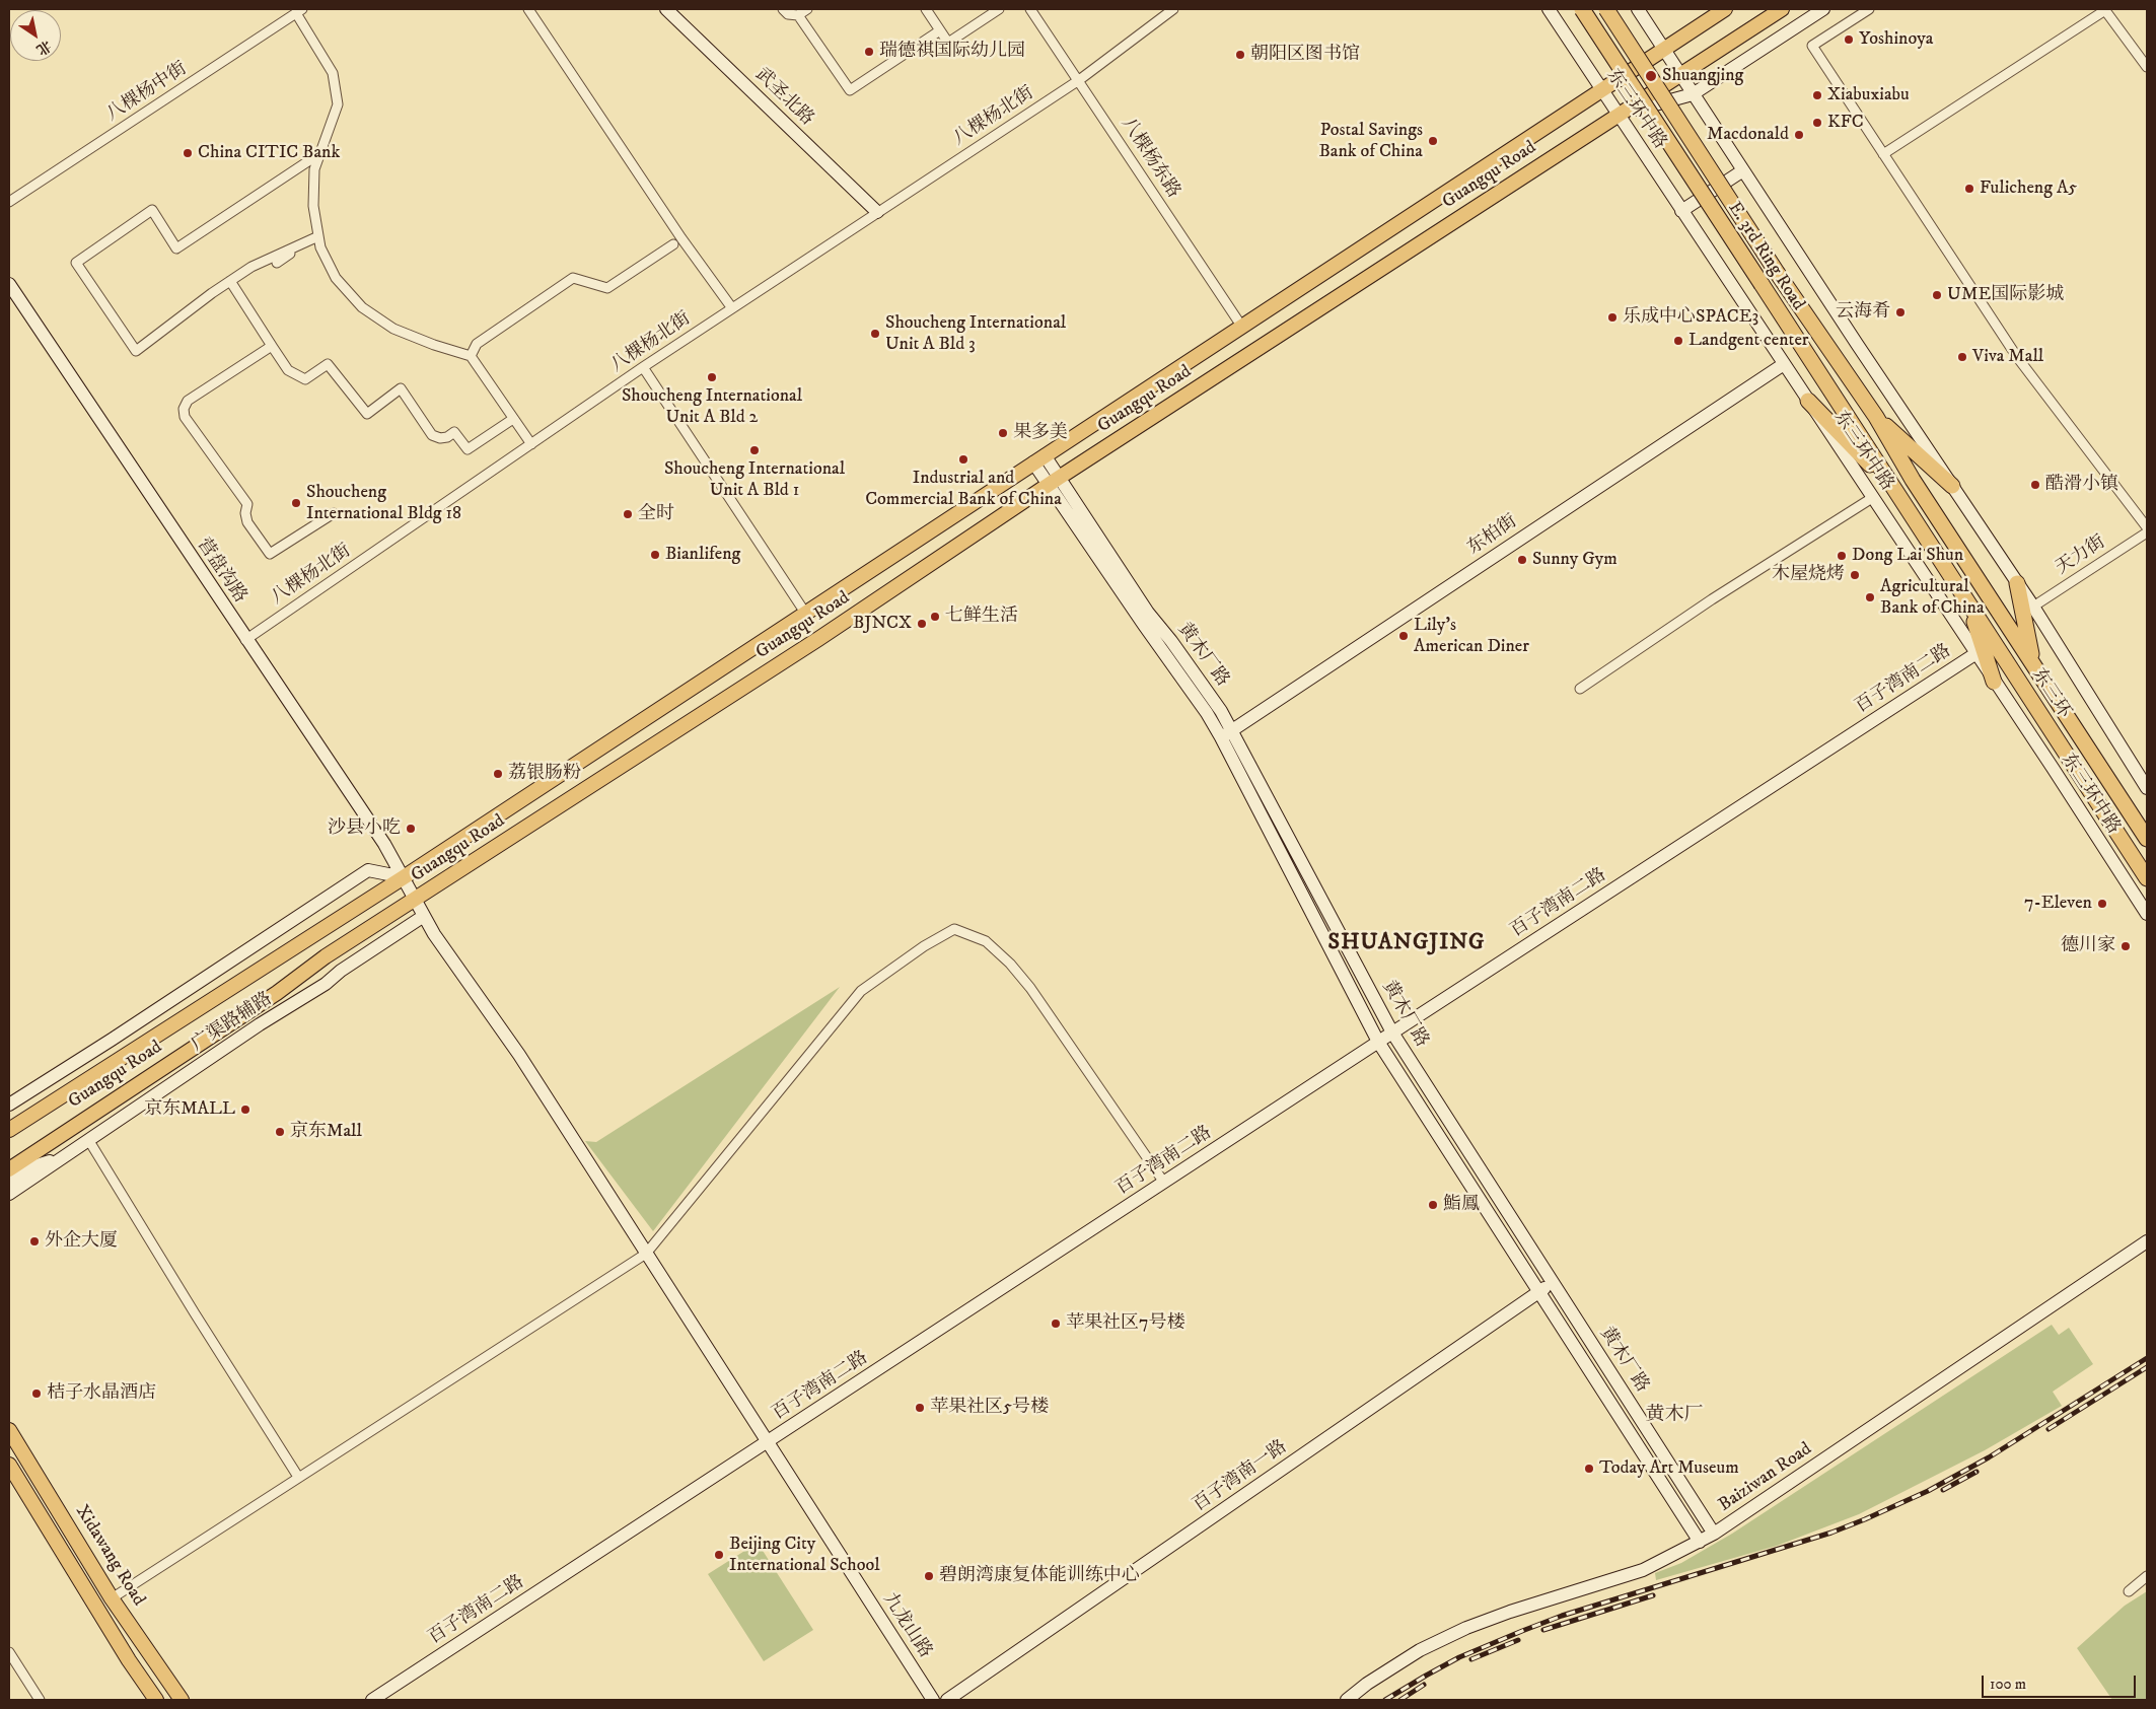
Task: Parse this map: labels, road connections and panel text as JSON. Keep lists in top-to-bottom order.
{
  "streets": {
    "highway": ["E. 3rd Ring Road", "东三环"],
    "main road": ["Guangqu Road", "Xidawang Road"],
    "street": [
      "八棵杨中街",
      "武圣北路",
      "东三环中路",
      "八棵杨北街",
      "八棵杨东路",
      "东柏街",
      "天力街",
      "营盘沟路",
      "黄木厂路",
      "百子湾南二路",
      "广渠路辅路",
      "百子湾南一路",
      "Baiziwan Road",
      "九龙山路"
    ]
  },
  "crossings": [
    ["武圣北路", "八棵杨北街"],
    ["东三环中路", "Guangqu Road"],
    ["东三环中路", "东柏街"],
    ["东三环中路", "百子湾南二路"],
    ["八棵杨北街", "八棵杨东路"],
    ["八棵杨北街", "营盘沟路"],
    ["八棵杨东路", "Guangqu Road"],
    ["Guangqu Road", "营盘沟路"],
    ["Guangqu Road", "黄木厂路"],
    ["E. 3rd Ring Road", "东三环"],
    ["东柏街", "黄木厂路"],
    ["营盘沟路", "广渠路辅路"],
    ["营盘沟路", "九龙山路"],
    ["黄木厂路", "百子湾南二路"],
    ["黄木厂路", "百子湾南一路"],
    ["黄木厂路", "Baiziwan Road"],
    ["百子湾南二路", "九龙山路"]
  ],
  "districts": ["SHUANGJING", "黄木厂"],
  "places": [
    "Yoshinoya",
    "瑞德祺国际幼儿园",
    "朝阳区图书馆",
    "Shuangjing",
    "Xiabuxiabu",
    "KFC",
    "Macdonald",
    "Postal Savings Bank of China",
    "China CITIC Bank",
    "Fulicheng A5",
    "UME国际影城",
    "云海肴",
    "乐成中心SPACE3",
    "Shoucheng International Unit A Bld 3",
    "Landgent center",
    "Viva Mall",
    "Shoucheng International Unit A Bld 2",
    "果多美",
    "Shoucheng International Unit A Bld 1",
    "Industrial and Commercial Bank of China",
    "酷滑小镇",
    "Shoucheng International Bldg 18",
    "全时",
    "Bianlifeng",
    "Dong Lai Shun",
    "Sunny Gym",
    "木屋烧烤",
    "Agricultural Bank of China",
    "七鲜生活",
    "BJNCX",
    "Lily's American Diner",
    "荔银肠粉",
    "沙县小吃",
    "7-Eleven",
    "德川家",
    "京东MALL",
    "京东Mall",
    "鮨鳳",
    "外企大厦",
    "苹果社区7号楼",
    "桔子水晶酒店",
    "苹果社区5号楼",
    "Today Art Museum",
    "Beijing City International School",
    "碧朗湾康复体能训练中心"
  ],
  "scale_bar": "100 m",
  "north": "bottom right"
}
